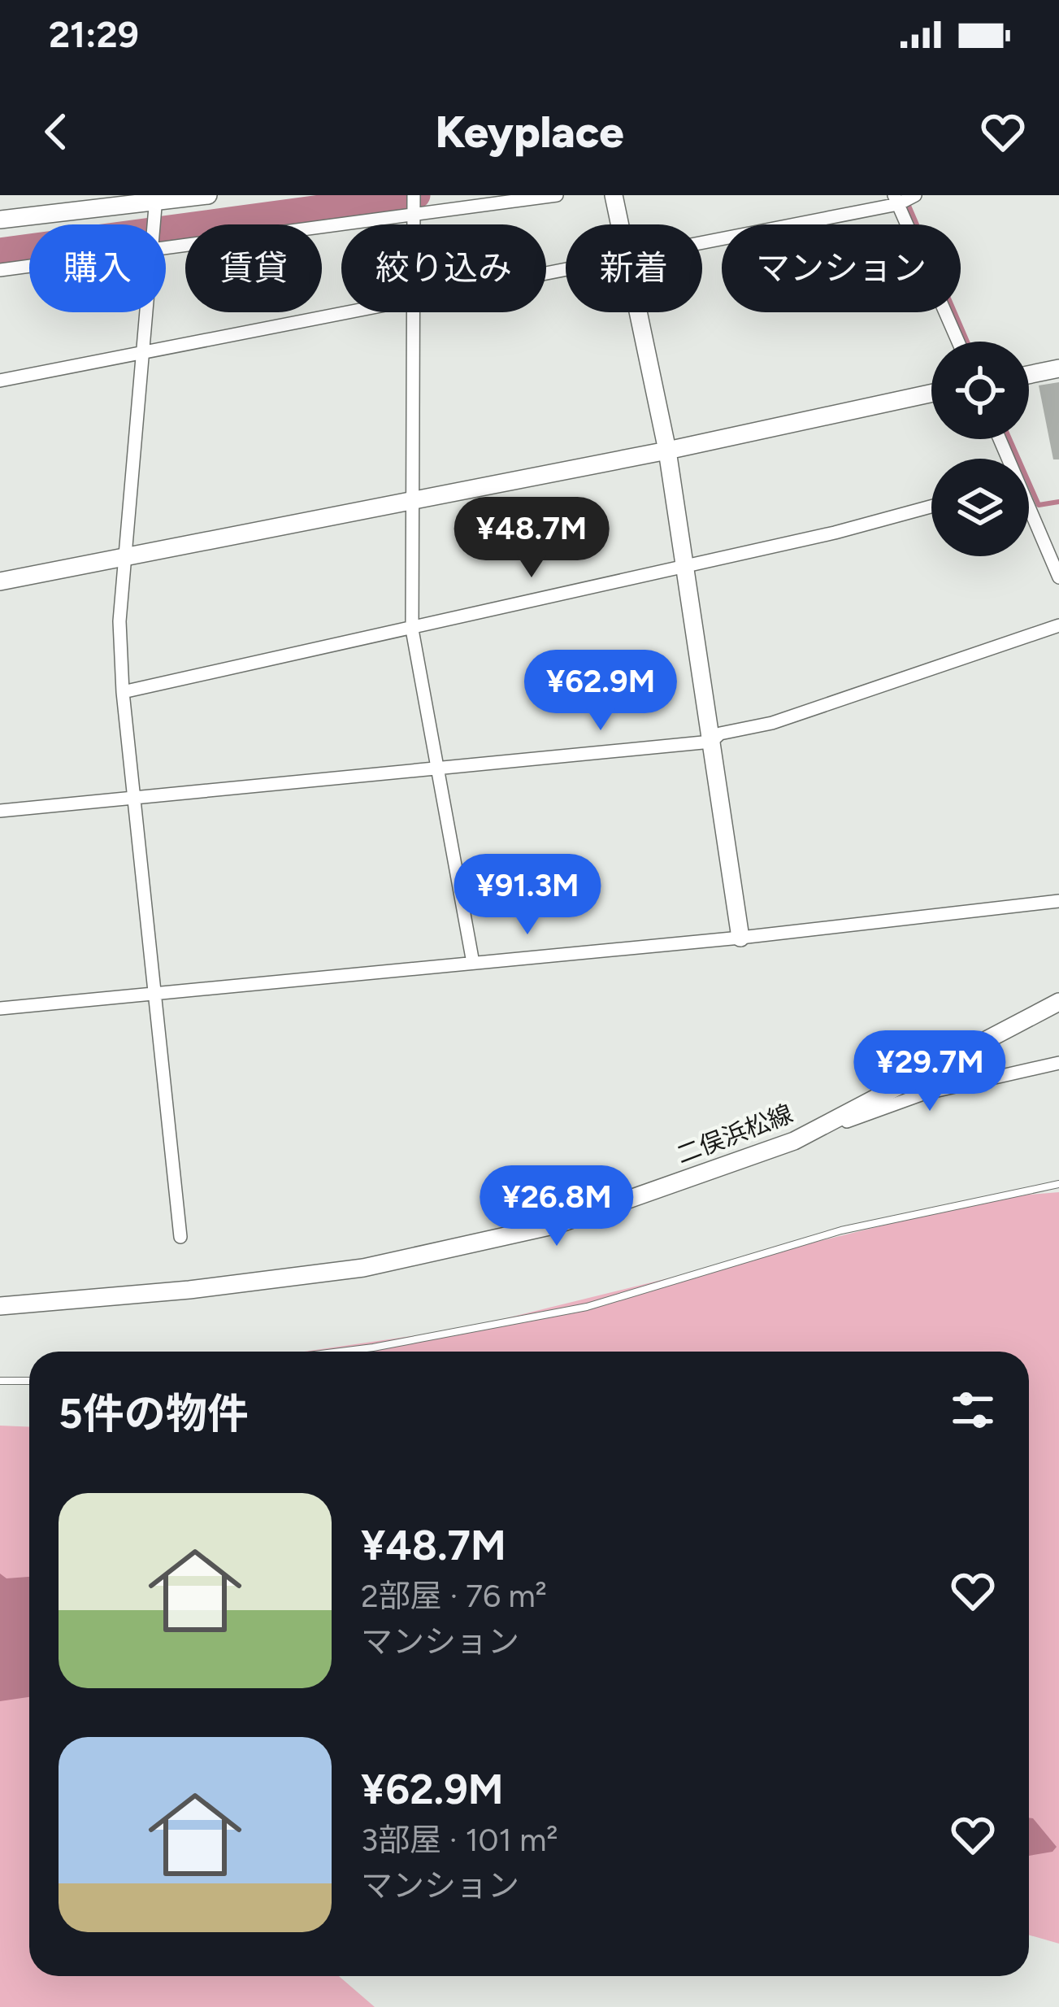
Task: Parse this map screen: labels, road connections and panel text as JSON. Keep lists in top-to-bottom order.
{
  "streets": {
    "street": ["二俣浜松線"]
  },
  "page": {
    "status": "21:29",
    "header": "Keyplace",
    "chip": [
      "購入",
      "賃貸",
      "絞り込み",
      "新着",
      "マンション"
    ],
    "price": [
      "¥48.7M",
      "¥62.9M",
      "¥91.3M",
      "¥29.7M",
      "¥26.8M"
    ],
    "heading": "5件の物件",
    "list": [
      {
        "name": "¥48.7M",
        "note": "2部屋 · 76 m² · マンション"
      },
      {
        "name": "¥62.9M",
        "note": "3部屋 · 101 m² · マンション"
      }
    ]
  }
}
